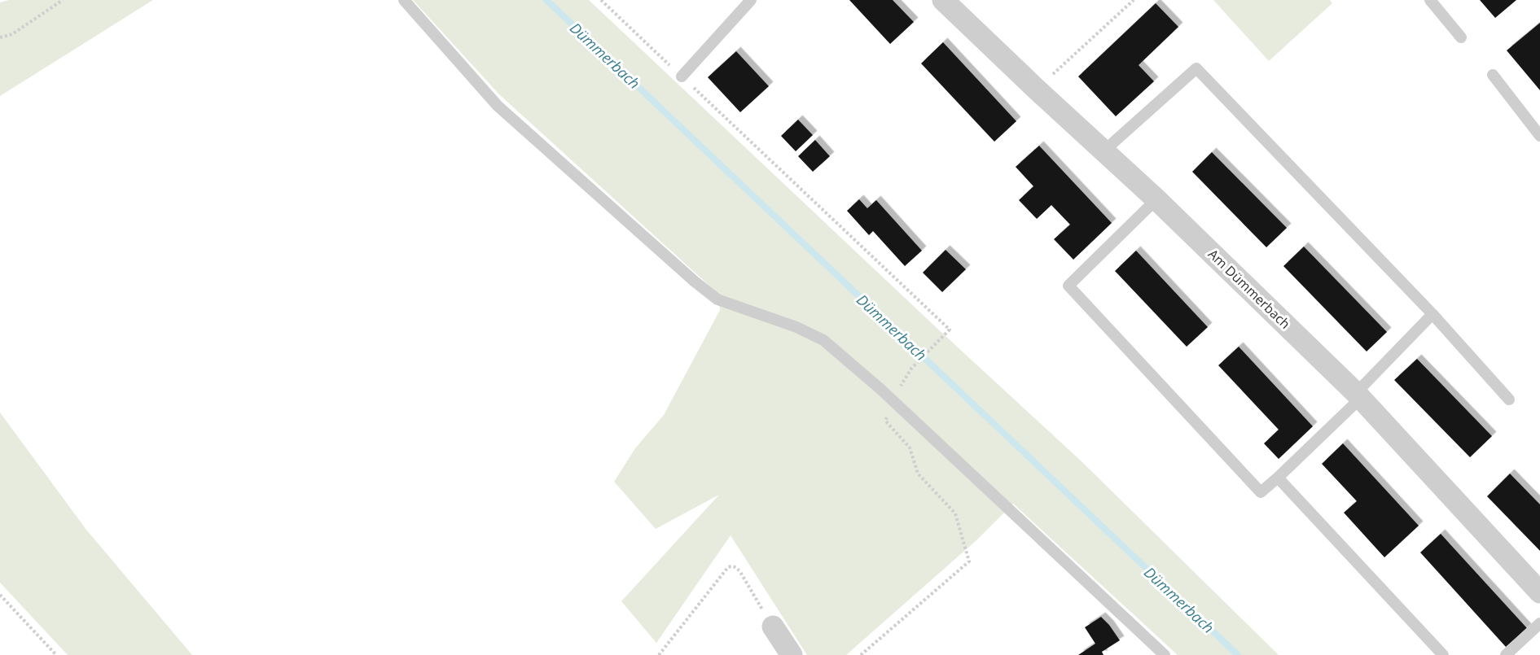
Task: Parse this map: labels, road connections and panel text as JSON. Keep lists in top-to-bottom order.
{
  "streets": {
    "street": ["Am Dümmerbach"]
  },
  "water": ["Dümmerbach"]
}
